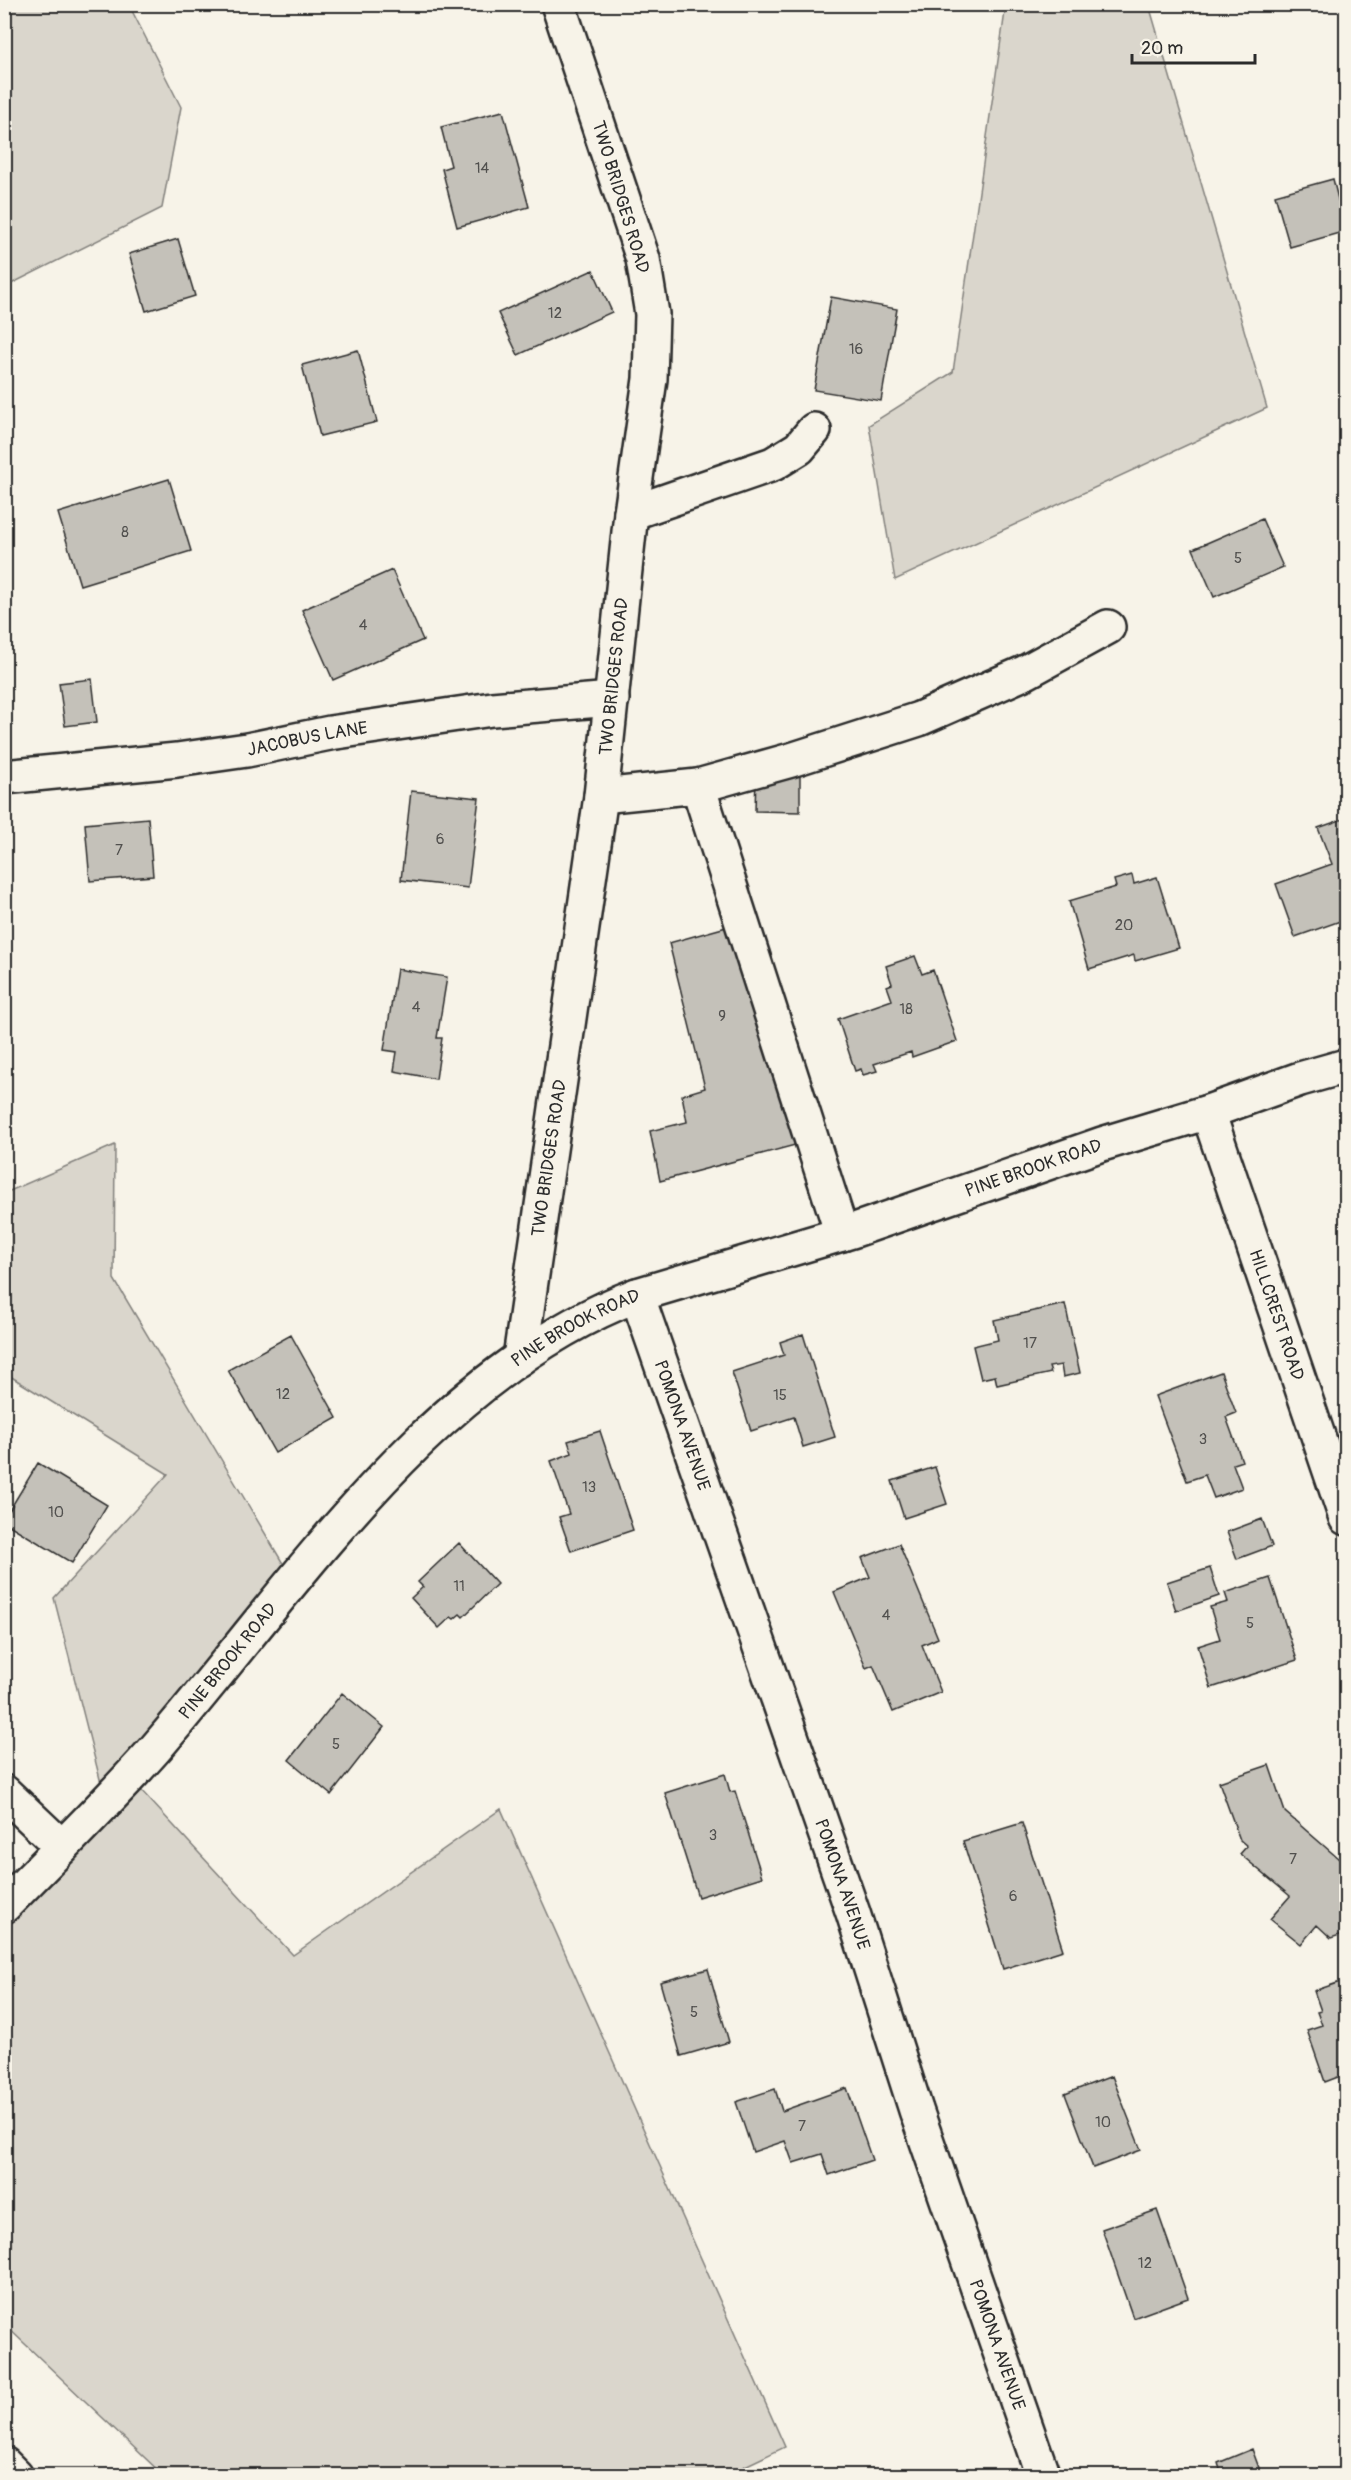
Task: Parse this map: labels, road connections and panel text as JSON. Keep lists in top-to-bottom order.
{
  "streets": {
    "street": [
      "TWO BRIDGES ROAD",
      "JACOBUS LANE",
      "PINE BROOK ROAD",
      "HILLCREST ROAD",
      "POMONA AVENUE"
    ]
  },
  "crossings": [
    ["TWO BRIDGES ROAD", "JACOBUS LANE"],
    ["TWO BRIDGES ROAD", "PINE BROOK ROAD"],
    ["PINE BROOK ROAD", "HILLCREST ROAD"],
    ["PINE BROOK ROAD", "POMONA AVENUE"]
  ],
  "house_numbers": [
    "14",
    "12",
    "16",
    "8",
    "5",
    "4",
    "6",
    "7",
    "20",
    "4",
    "18",
    "9",
    "17",
    "12",
    "15",
    "3",
    "13",
    "10",
    "11",
    "4",
    "5",
    "5",
    "3",
    "7",
    "6",
    "5",
    "10",
    "7",
    "12"
  ],
  "scale_bar": "20 m"
}
